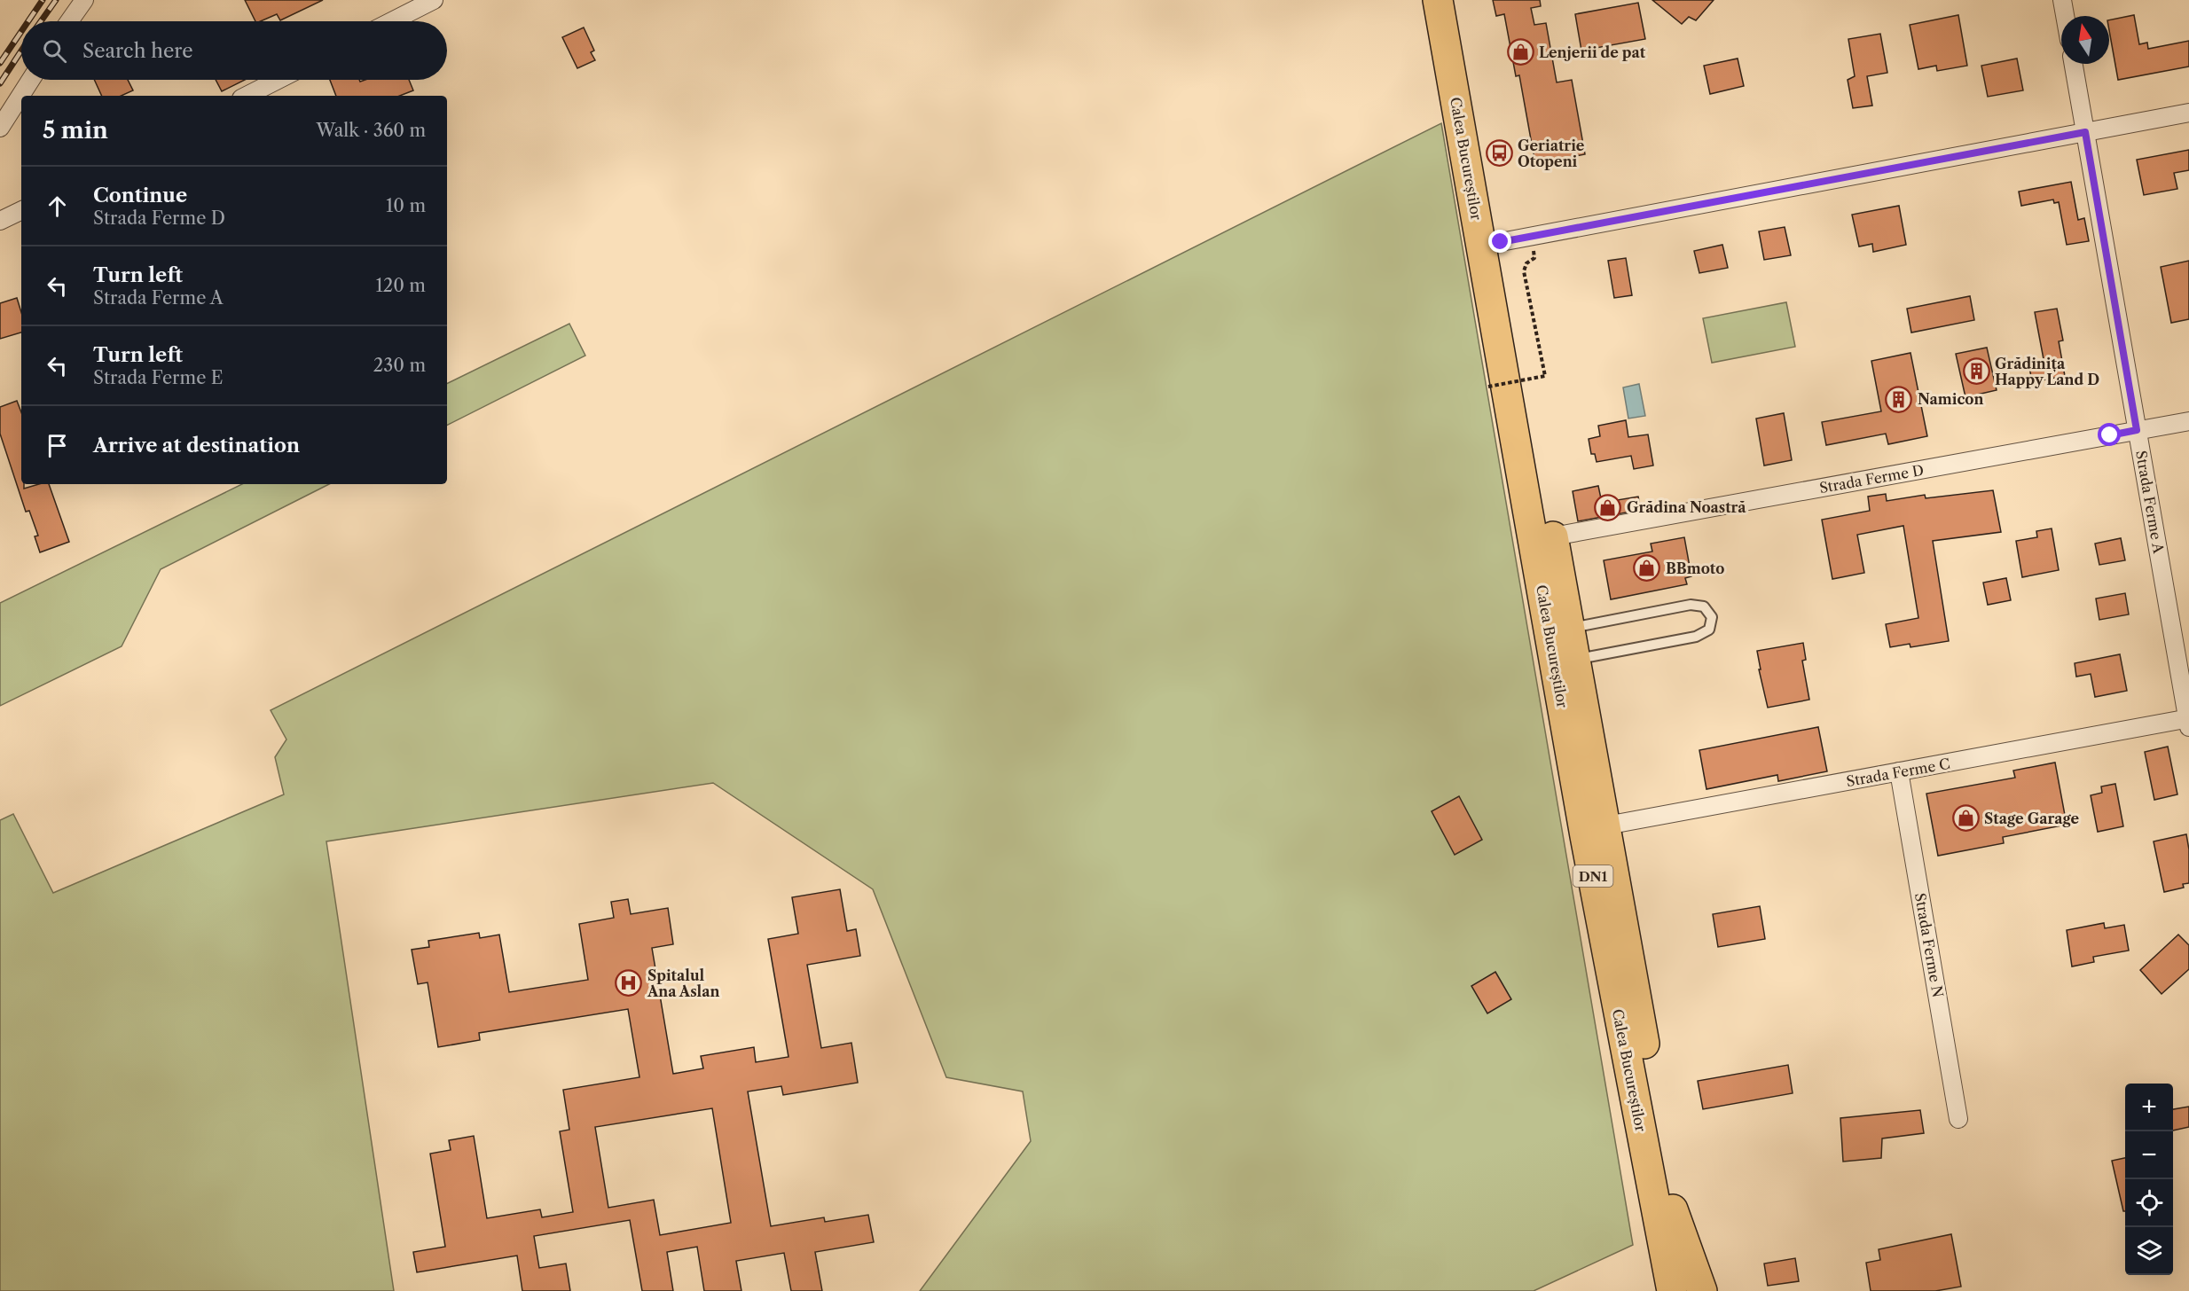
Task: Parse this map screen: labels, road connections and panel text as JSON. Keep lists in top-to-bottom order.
{
  "streets": {
    "highway": ["Calea Bucureștilor", "DN1"],
    "street": [
      "Strada Ferme D",
      "Strada Ferme A",
      "Strada Ferme C",
      "Strada Ferme N"
    ]
  },
  "crossings": [
    ["Calea Bucureștilor", "Strada Ferme D"],
    ["Calea Bucureștilor", "Strada Ferme C"],
    ["Calea Bucureștilor", "DN1"],
    ["Strada Ferme D", "Strada Ferme A"],
    ["Strada Ferme A", "Strada Ferme C"],
    ["Strada Ferme C", "Strada Ferme N"]
  ],
  "places": {
    "shop": [
      "Lenjerii de pat",
      "Grădina Noastră",
      "BBmoto",
      "Stage Garage"
    ],
    "bus stop": ["Geriatrie Otopeni"],
    "building": ["Grădinița Happy Land D", "Namicon"],
    "hospital": ["Spitalul Ana Aslan"]
  },
  "north": "top",
  "page": {
    "search": "Search here",
    "heading": ["5 min", "Walk · 360 m"],
    "list": [
      ["Continue", "Strada Ferme D", "10 m"],
      ["Turn left", "Strada Ferme A", "120 m"],
      ["Turn left", "Strada Ferme E", "230 m"],
      "Arrive at destination"
    ],
    "map_buttons": ["+", "−"]
  }
}
